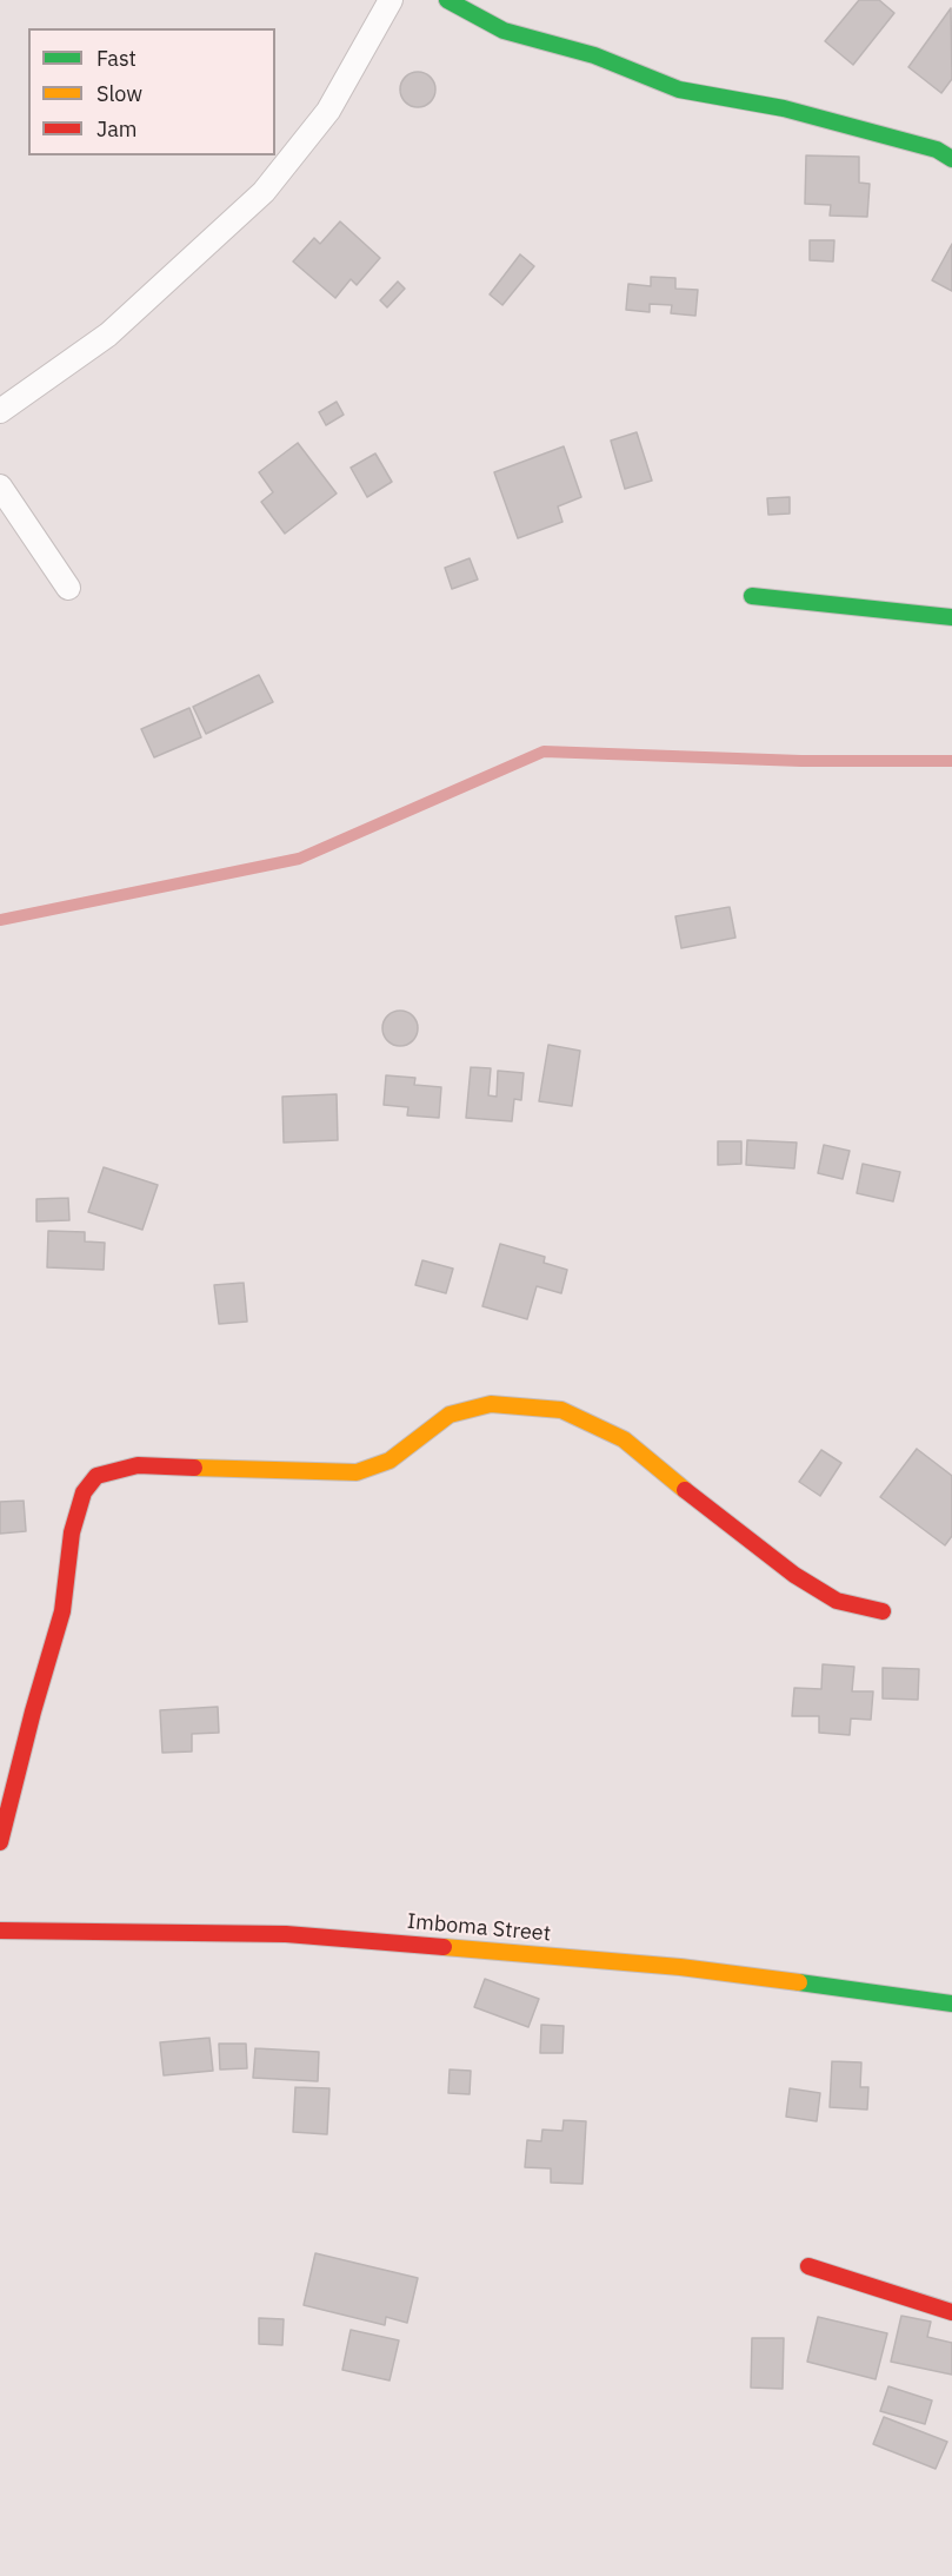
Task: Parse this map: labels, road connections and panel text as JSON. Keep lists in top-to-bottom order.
{
  "streets": {
    "street": ["Imboma Street"]
  },
  "legend": ["Fast", "Slow", "Jam"]
}
